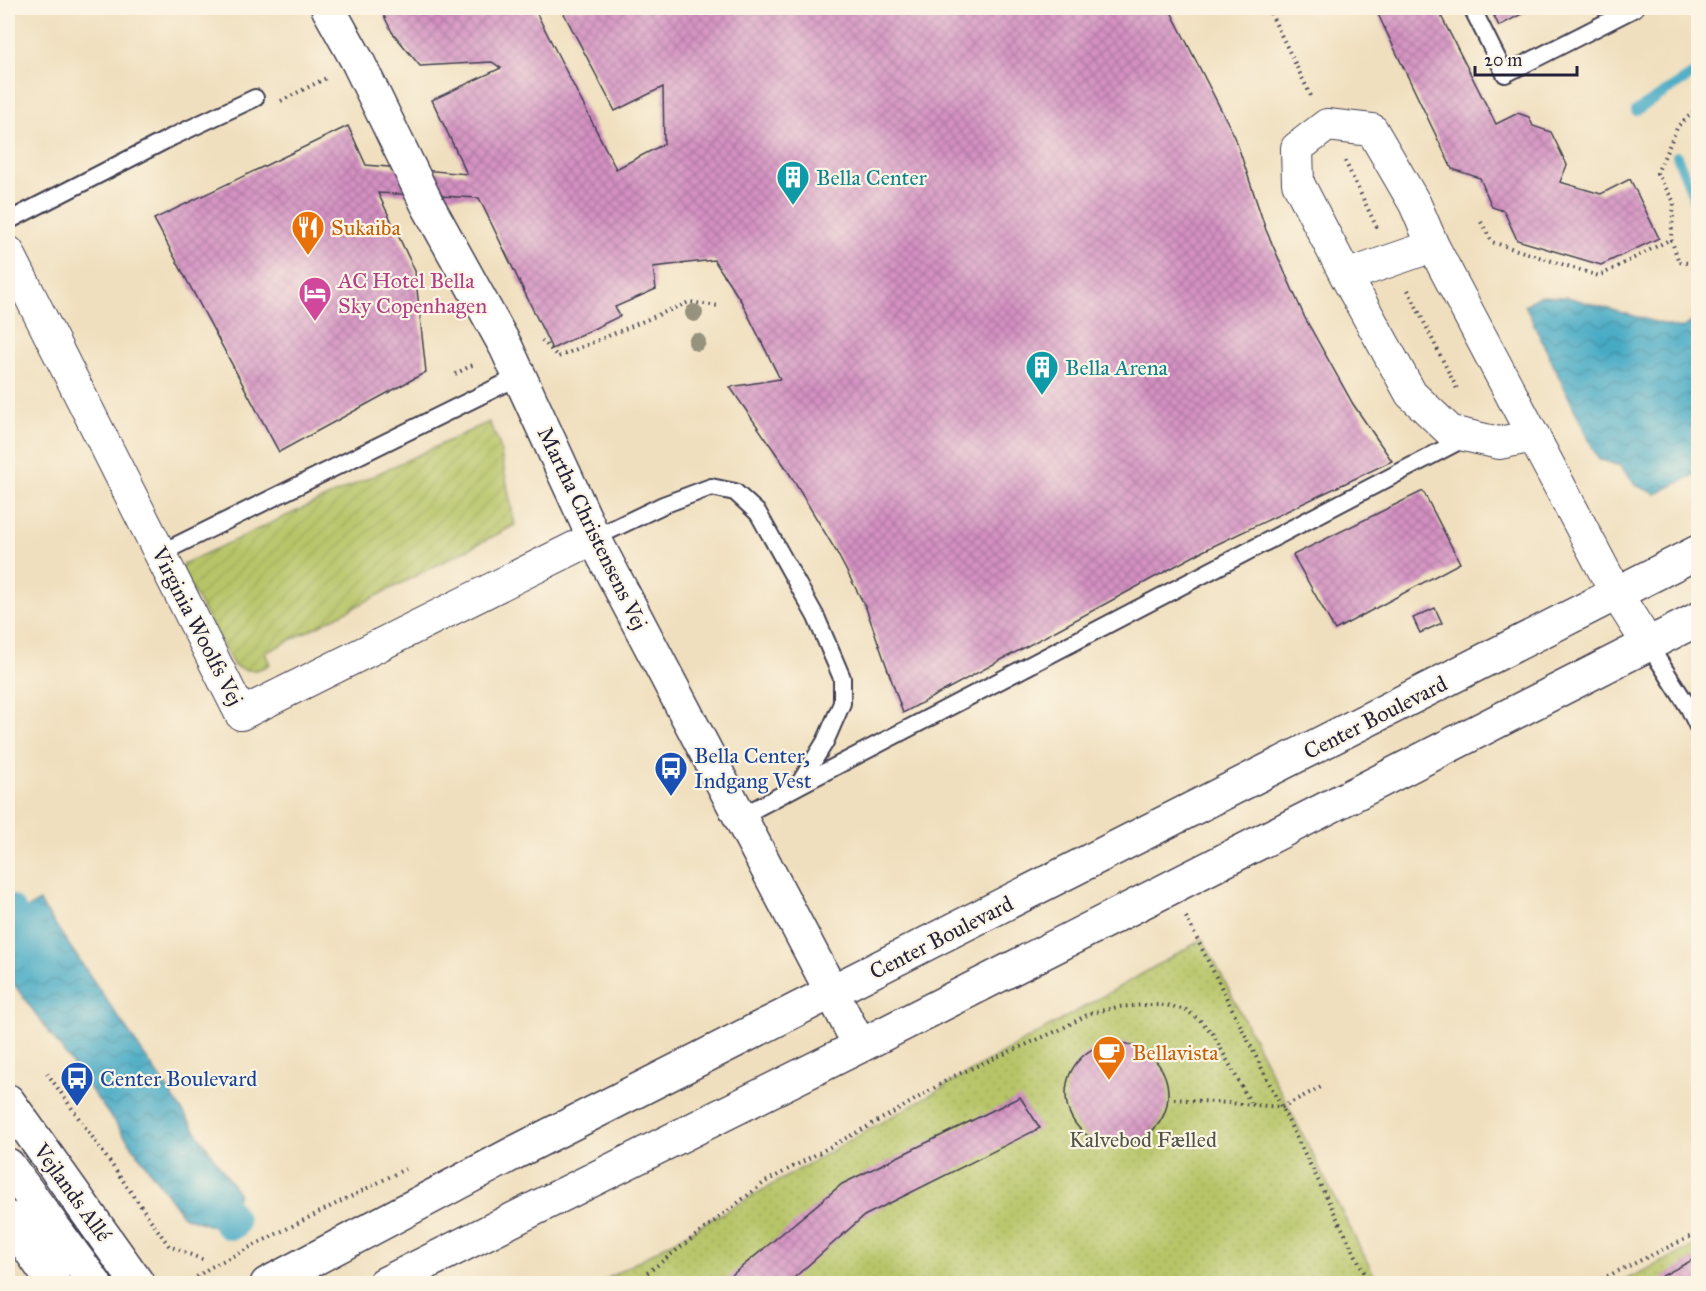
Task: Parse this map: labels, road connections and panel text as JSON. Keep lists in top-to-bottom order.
{
  "streets": {
    "street": [
      "Martha Christensens Vej",
      "Virginia Woolfs Vej",
      "Center Boulevard",
      "Vejlands Allé"
    ]
  },
  "crossings": [
    ["Martha Christensens Vej", "Virginia Woolfs Vej"],
    ["Martha Christensens Vej", "Center Boulevard"]
  ],
  "parks": ["Kalvebod Fælled"],
  "places": {
    "building": ["Bella Center", "Bella Arena"],
    "restaurant": ["Sukaiba"],
    "hotel": ["AC Hotel Bella Sky Copenhagen"],
    "bus stop": ["Bella Center, Indgang Vest", "Center Boulevard"],
    "cafe": ["Bellavista"]
  },
  "scale_bar": "20 m"
}
